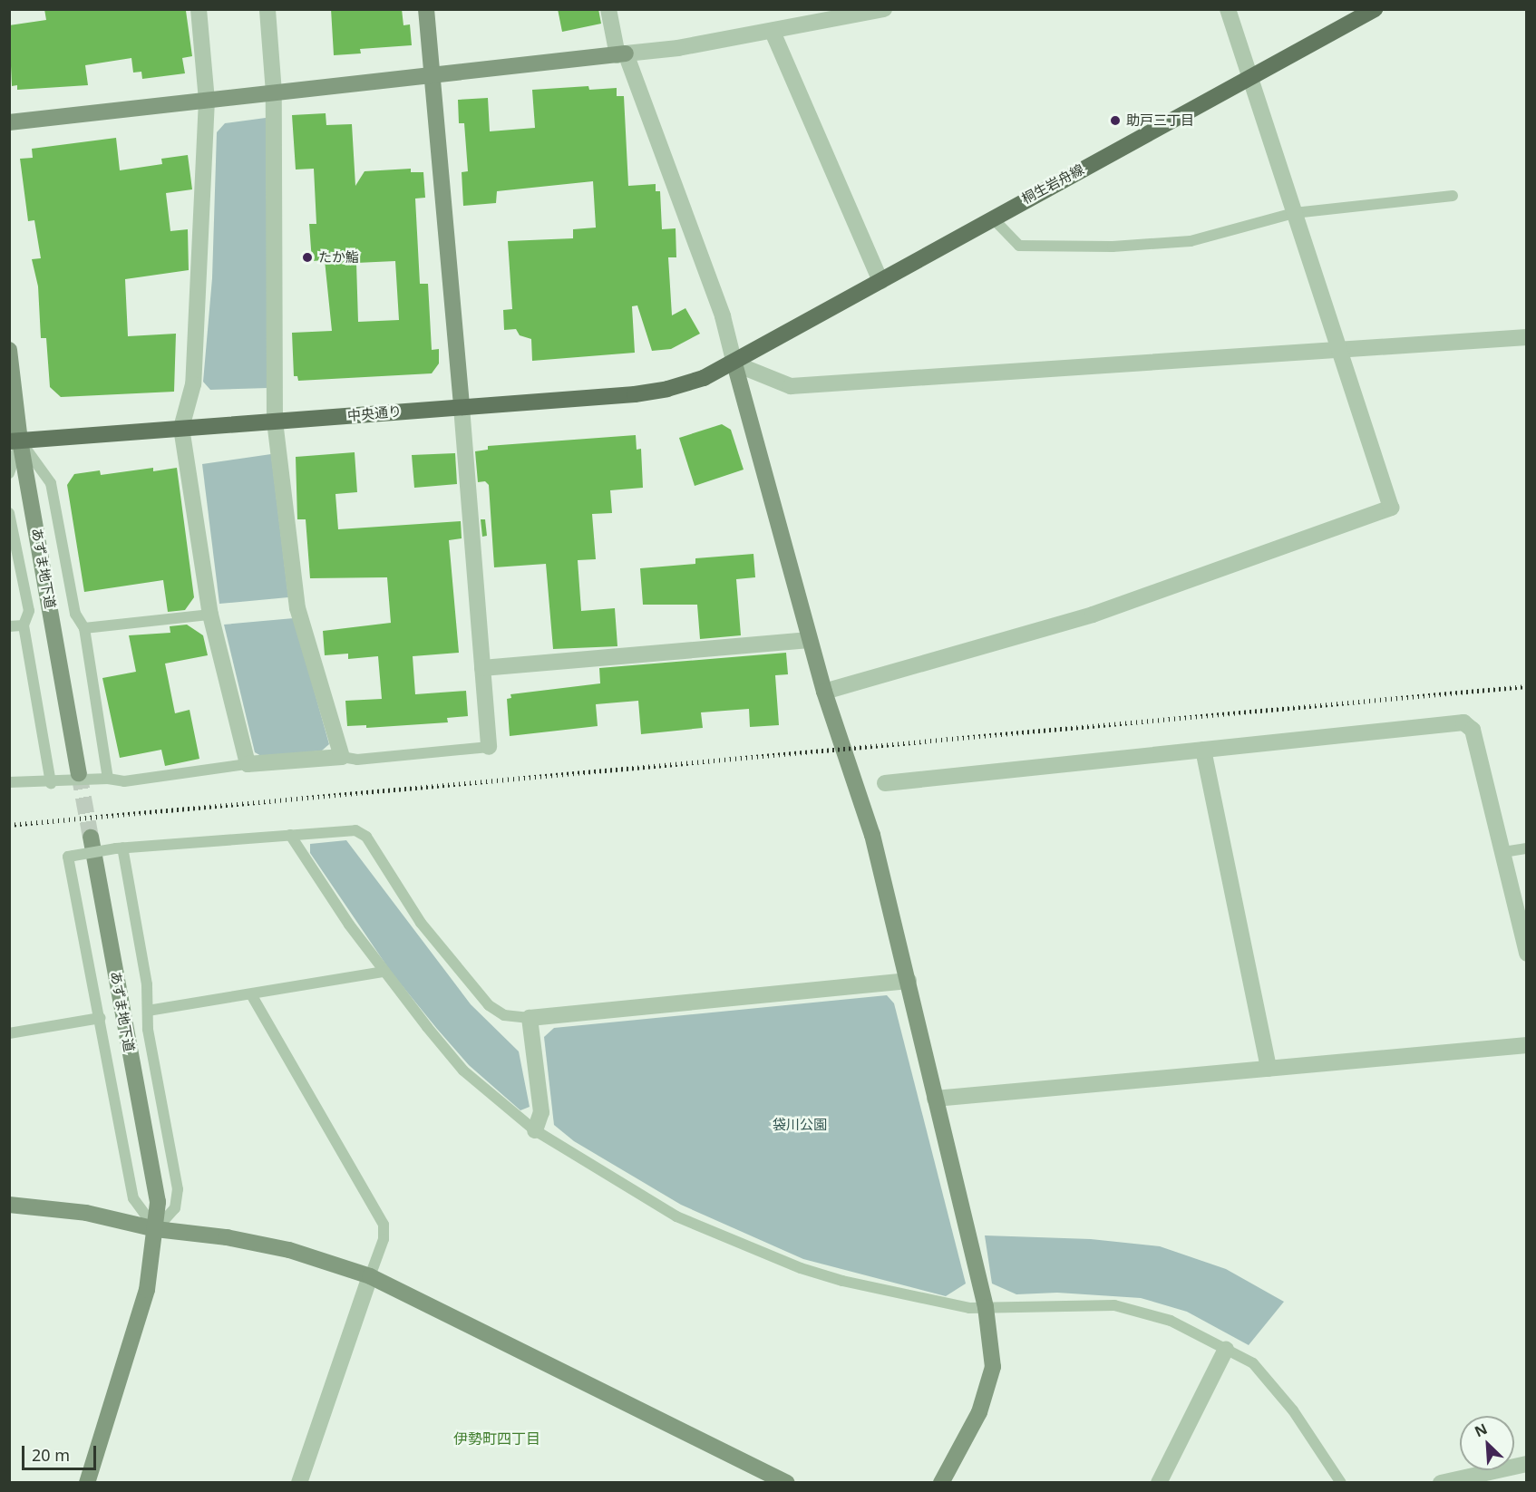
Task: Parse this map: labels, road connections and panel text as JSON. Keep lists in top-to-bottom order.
{
  "streets": {
    "main road": ["桐生岩舟線", "中央通り"],
    "street": ["あずま地下道"]
  },
  "crossings": [
    ["桐生岩舟線", "中央通り"],
    ["中央通り", "あずま地下道"]
  ],
  "districts": ["伊勢町四丁目"],
  "parks": ["袋川公園"],
  "places": ["助戸三丁目", "たか鮨"],
  "scale_bar": "20 m",
  "north": "top left"
}
